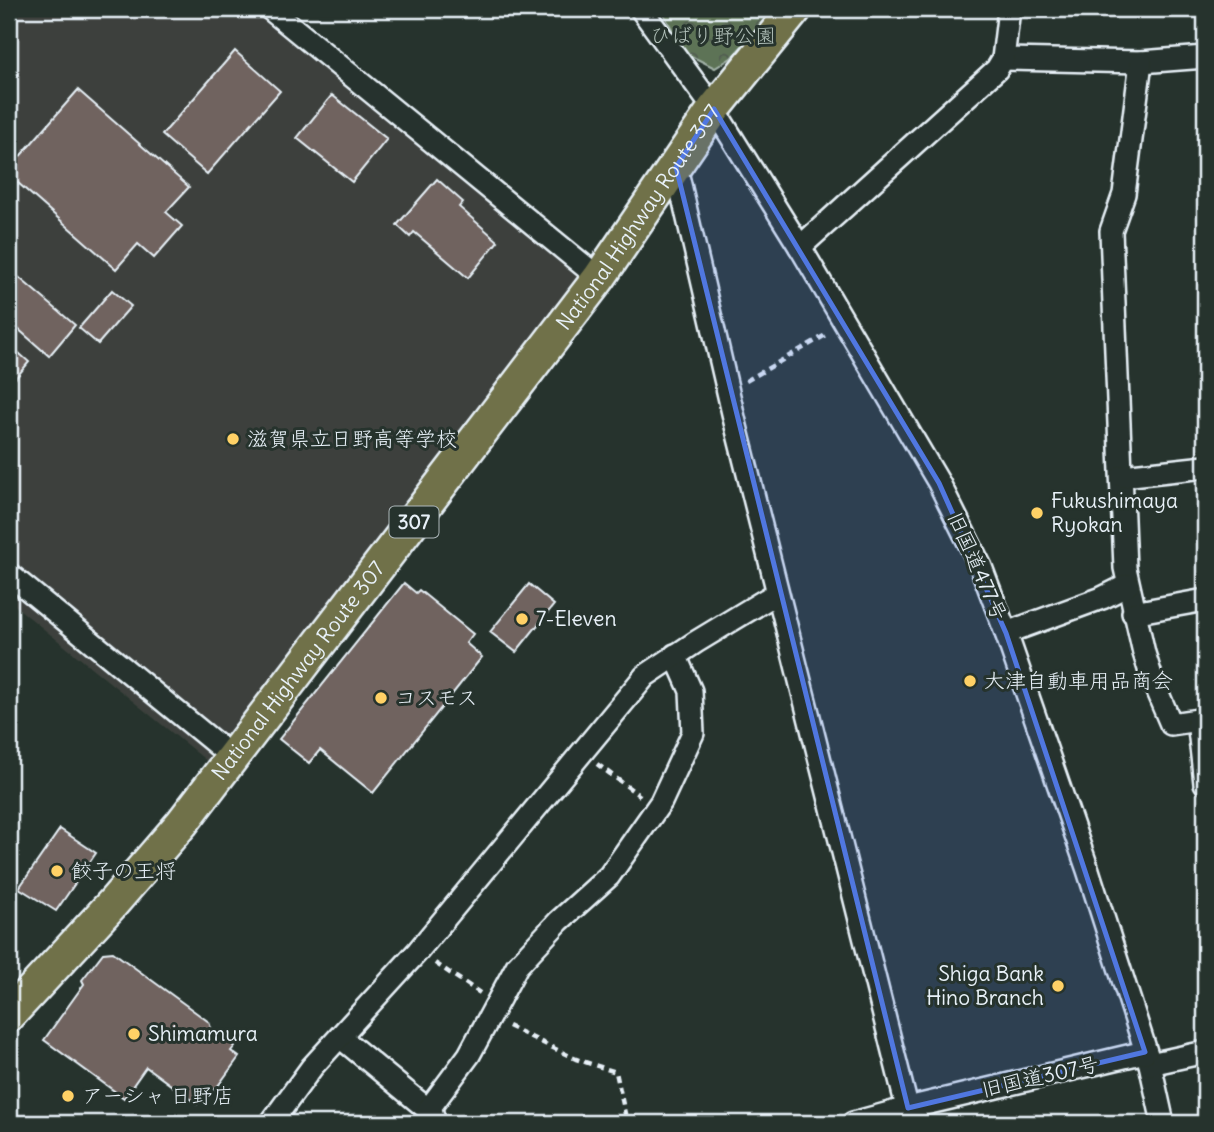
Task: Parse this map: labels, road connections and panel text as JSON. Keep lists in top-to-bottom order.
{
  "streets": {
    "highway": ["National Highway Route 307", "307"],
    "street": ["旧国道477号", "旧国道307号"]
  },
  "crossings": [
    ["National Highway Route 307", "旧国道477号"],
    ["旧国道477号", "旧国道307号"]
  ],
  "parks": ["ひばり野公園"],
  "places": [
    "滋賀県立日野高等学校",
    "Fukushimaya Ryokan",
    "7-Eleven",
    "大津自動車用品商会",
    "コスモス",
    "餃子の王将",
    "Shiga Bank Hino Branch",
    "Shimamura",
    "アーシャ 日野店"
  ]
}
